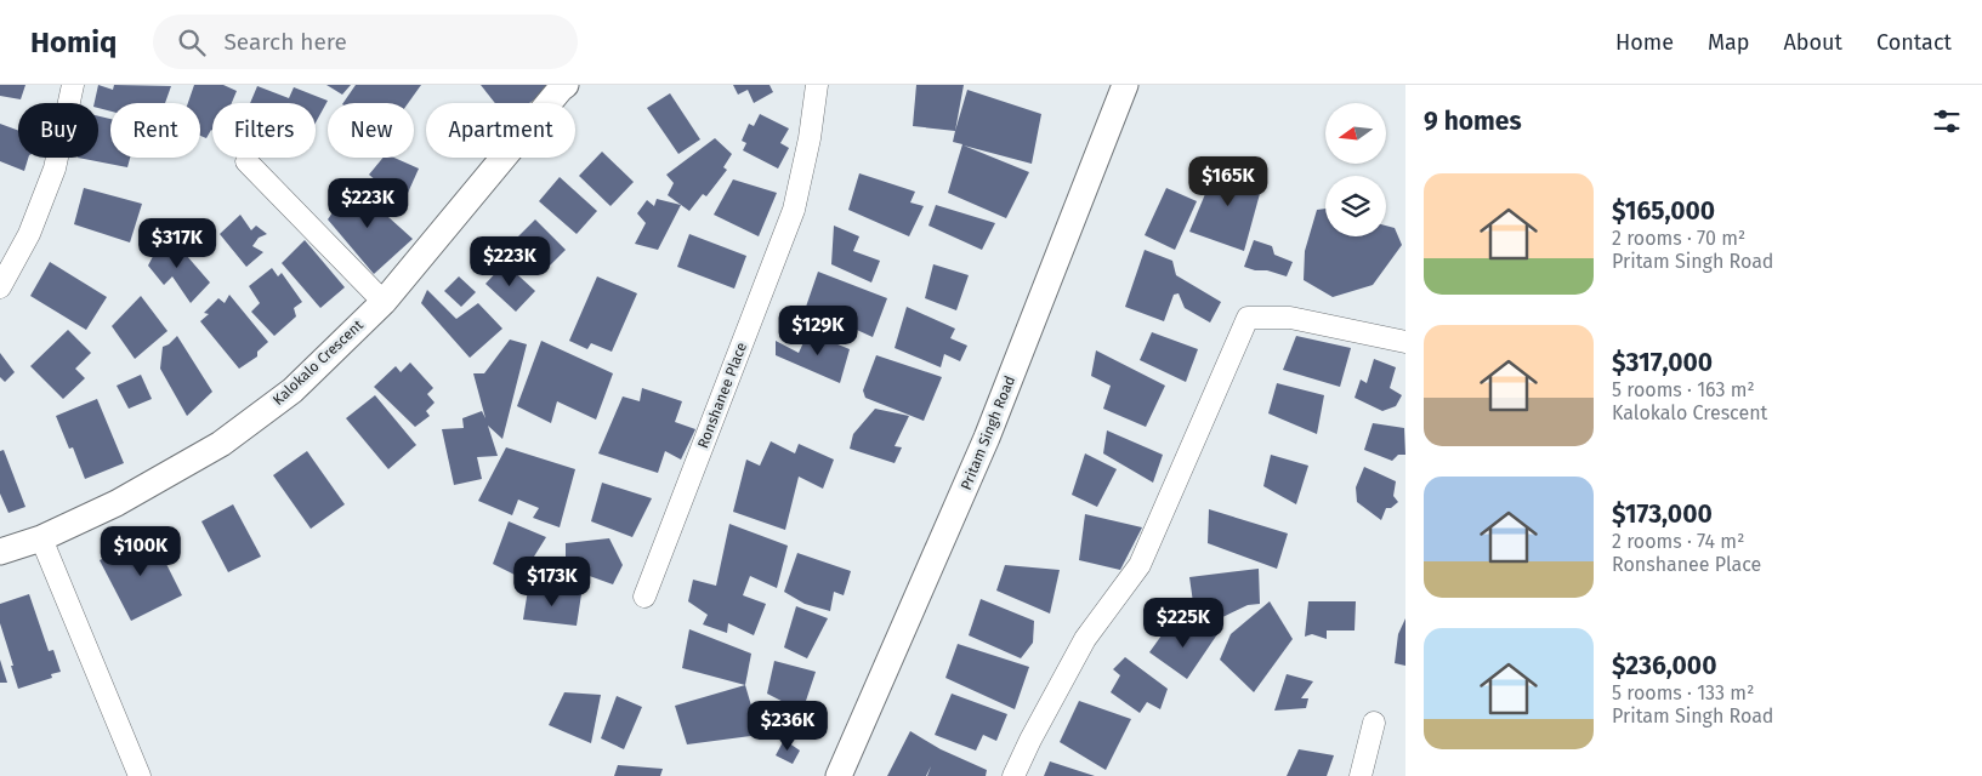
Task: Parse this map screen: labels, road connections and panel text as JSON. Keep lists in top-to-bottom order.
{
  "streets": {
    "street": ["Kalokalo Crescent", "Ronshanee Place", "Pritam Singh Road"]
  },
  "north": "left",
  "page": {
    "header": "Homiq",
    "search": "Search here",
    "nav": [
      "Home",
      "Map",
      "About",
      "Contact"
    ],
    "heading": "9 homes",
    "chip": [
      "Buy",
      "Rent",
      "Filters",
      "New",
      "Apartment"
    ],
    "price": [
      "$165K",
      "$223K",
      "$317K",
      "$223K",
      "$129K",
      "$100K",
      "$173K",
      "$225K",
      "$236K"
    ],
    "list": [
      {
        "name": "$165,000",
        "note": "2 rooms · 70 m² · Pritam Singh Road"
      },
      {
        "name": "$317,000",
        "note": "5 rooms · 163 m² · Kalokalo Crescent"
      },
      {
        "name": "$173,000",
        "note": "2 rooms · 74 m² · Ronshanee Place"
      },
      {
        "name": "$236,000",
        "note": "5 rooms · 133 m² · Pritam Singh Road"
      }
    ]
  }
}
